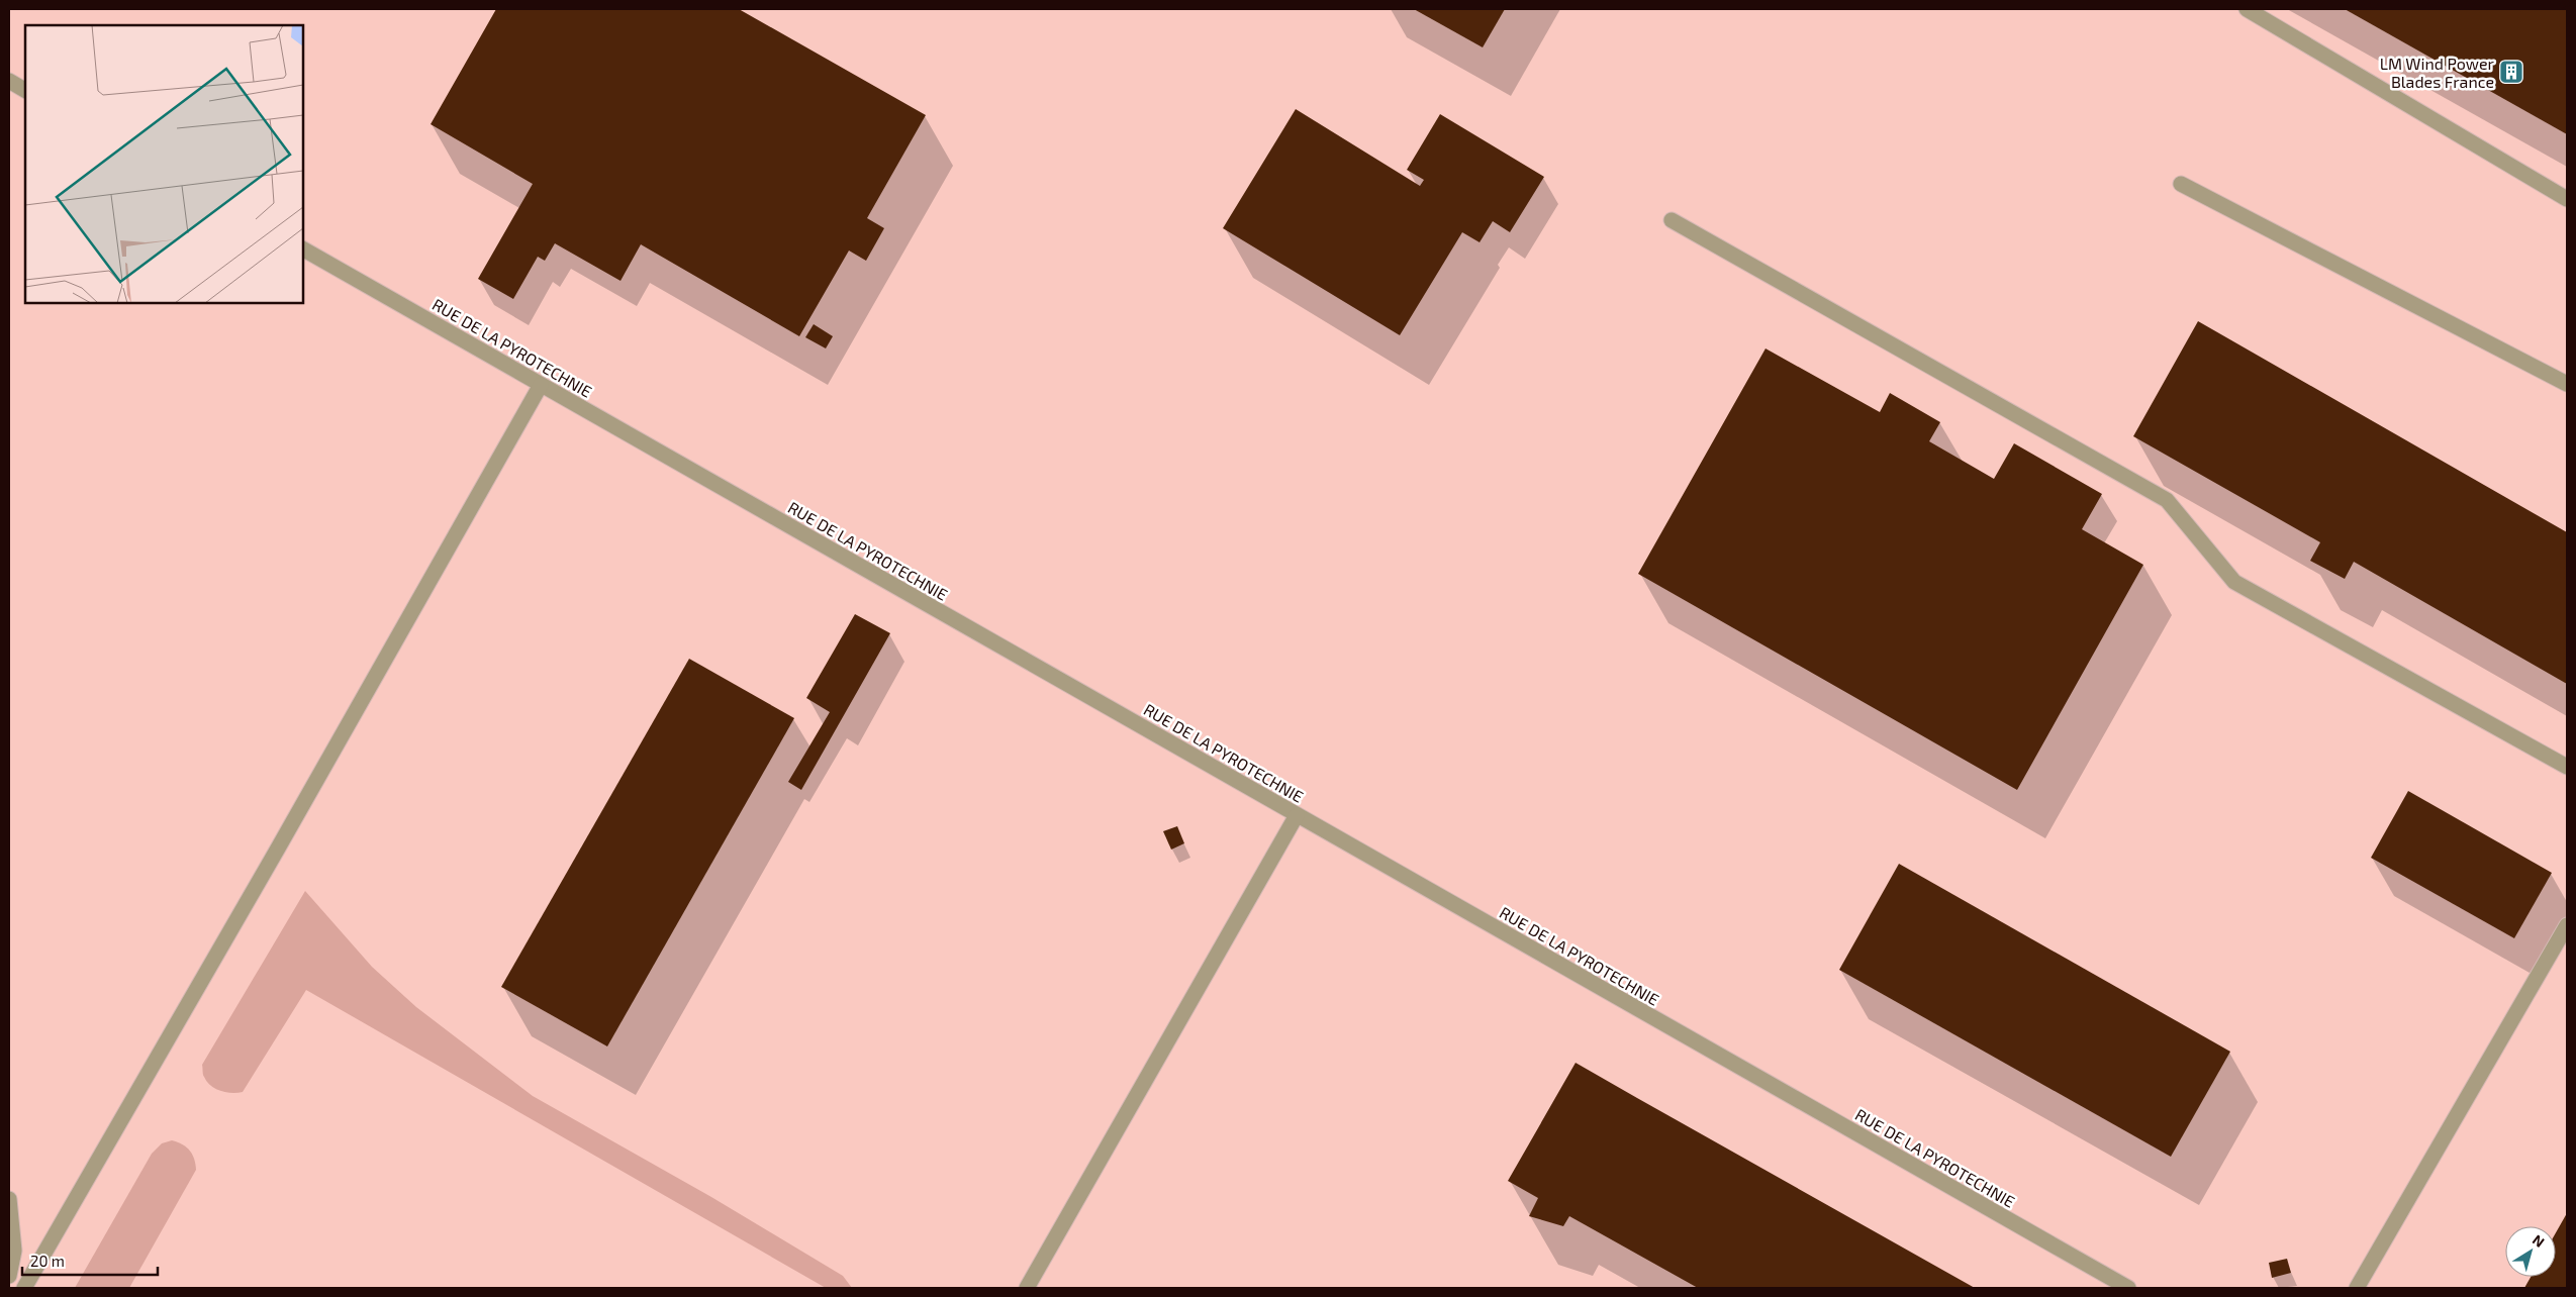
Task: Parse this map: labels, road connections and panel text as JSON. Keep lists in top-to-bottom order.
{
  "streets": {
    "street": ["RUE DE LA PYROTECHNIE"]
  },
  "places": {
    "building": ["LM Wind Power Blades France"]
  },
  "scale_bar": "20 m",
  "north": "top right"
}
